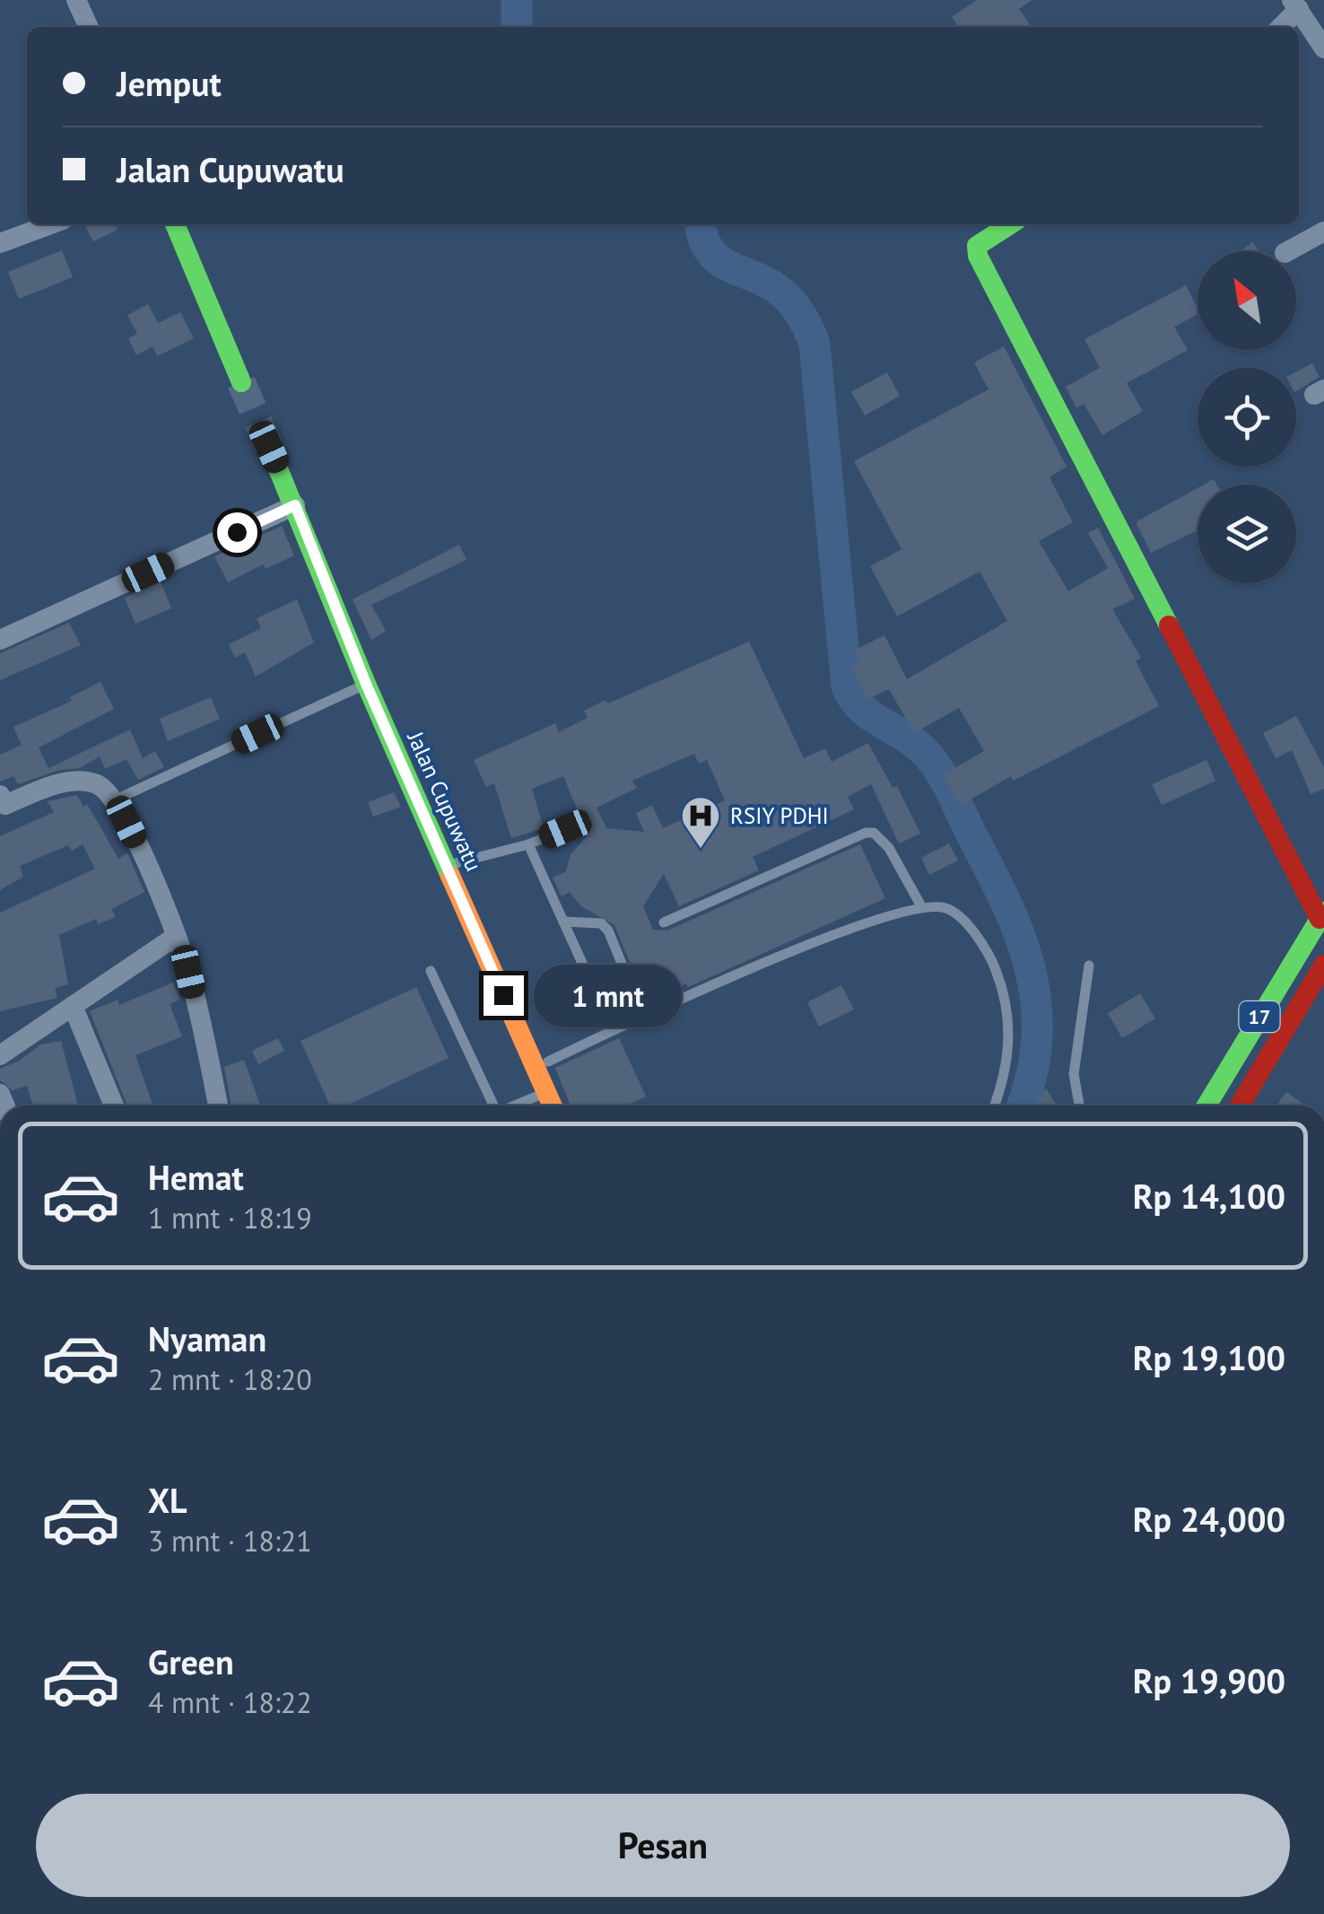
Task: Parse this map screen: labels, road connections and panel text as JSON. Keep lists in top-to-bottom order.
{
  "streets": {
    "main road": ["Jalan Cupuwatu", "17"]
  },
  "places": {
    "hospital": ["RSIY PDHI"]
  },
  "north": "top left",
  "page": {
    "banner": ["Jemput", "Jalan Cupuwatu"],
    "bubble": "1 mnt",
    "list": [
      {
        "name": "Hemat",
        "note": "1 mnt · 18:19",
        "value": "Rp 14,100"
      },
      {
        "name": "Nyaman",
        "note": "2 mnt · 18:20",
        "value": "Rp 19,100"
      },
      {
        "name": "XL",
        "note": "3 mnt · 18:21",
        "value": "Rp 24,000"
      },
      {
        "name": "Green",
        "note": "4 mnt · 18:22",
        "value": "Rp 19,900"
      }
    ],
    "buttons": "Pesan"
  }
}
